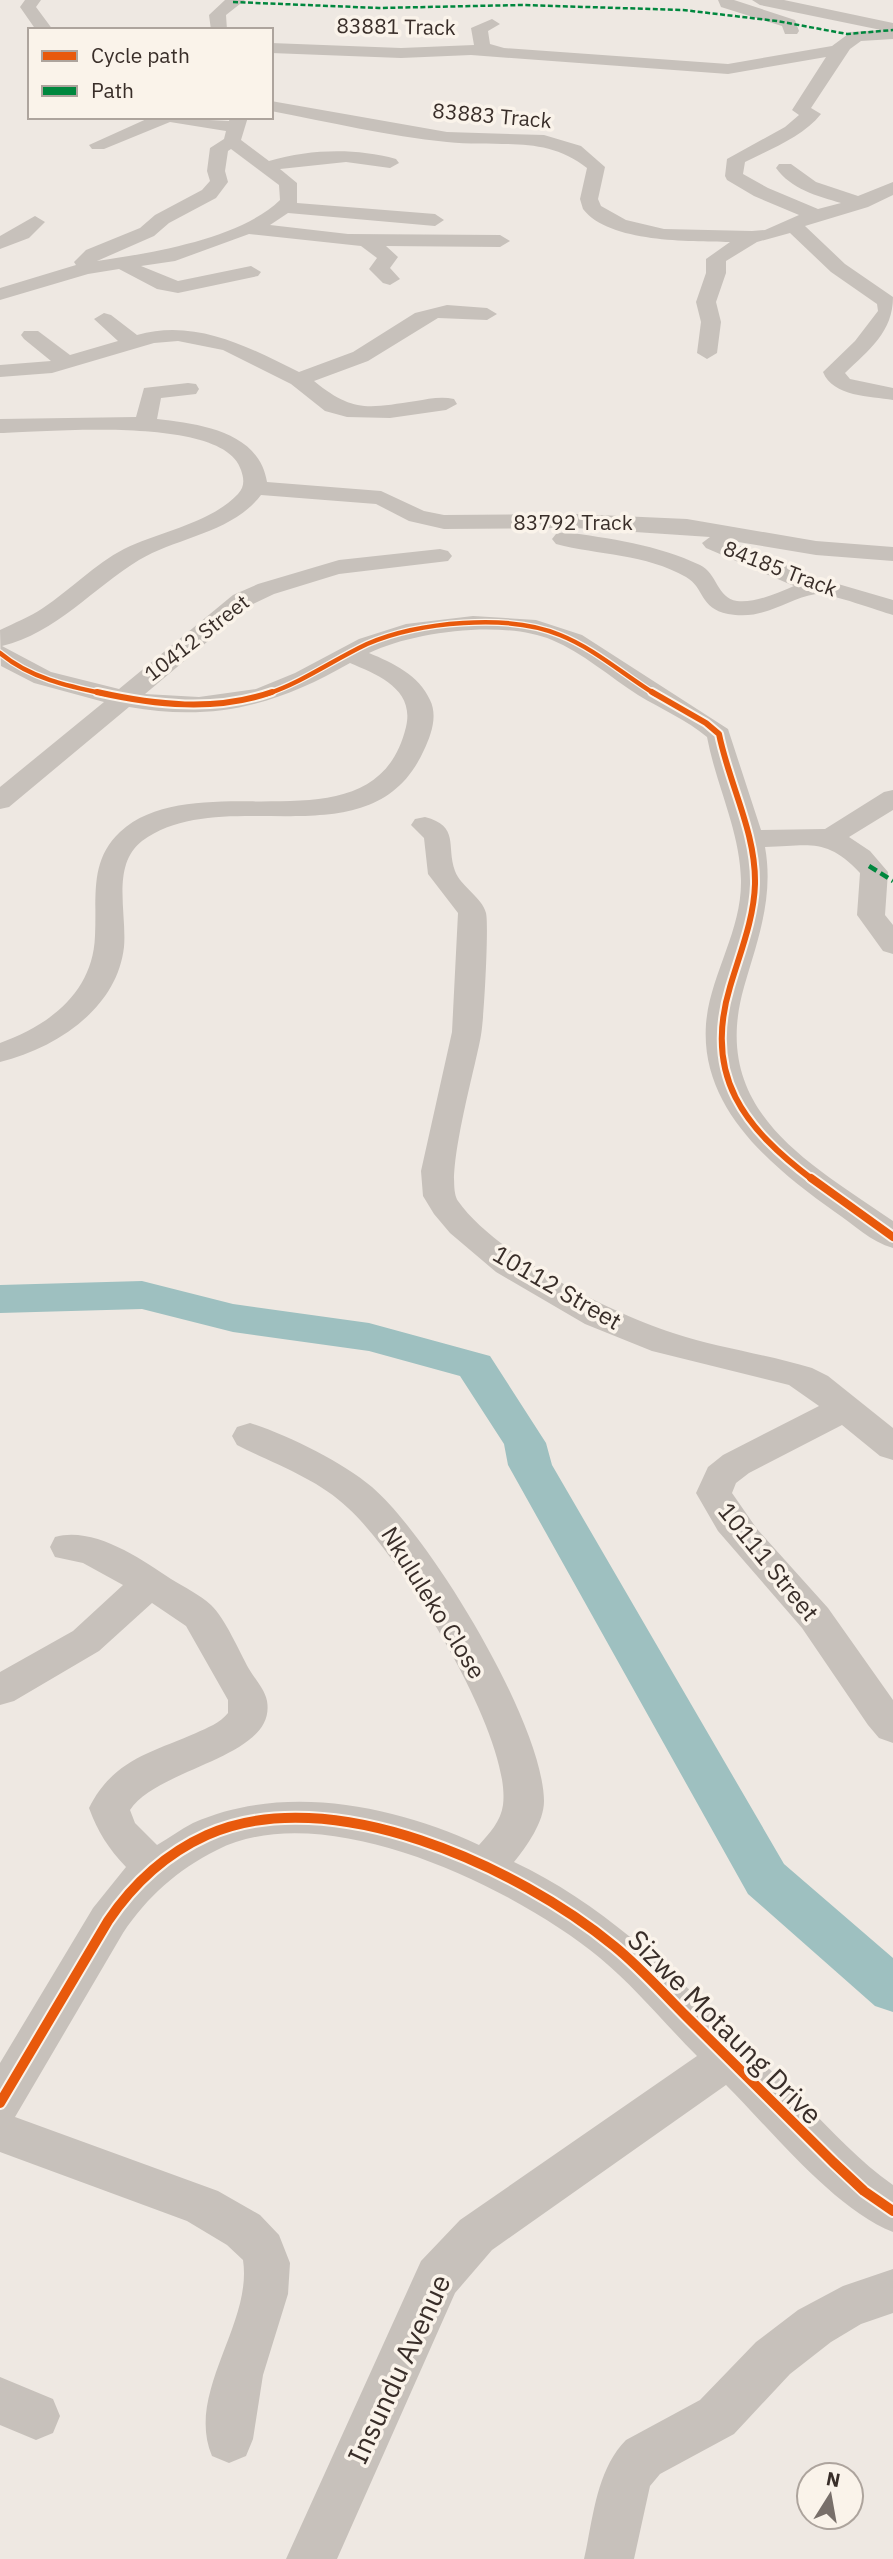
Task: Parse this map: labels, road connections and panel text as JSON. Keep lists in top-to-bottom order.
{
  "streets": {
    "street": [
      "83881 Track",
      "83883 Track",
      "83792 Track",
      "84185 Track",
      "10412 Street",
      "10112 Street",
      "10111 Street",
      "Nkululeko Close",
      "Sizwe Motaung Drive",
      "Insundu Avenue"
    ]
  },
  "crossings": [
    ["83792 Track", "84185 Track"],
    ["10112 Street", "10111 Street"],
    ["Nkululeko Close", "Sizwe Motaung Drive"],
    ["Sizwe Motaung Drive", "Insundu Avenue"]
  ],
  "legend": ["Cycle path", "Path"],
  "north": "top"
}
